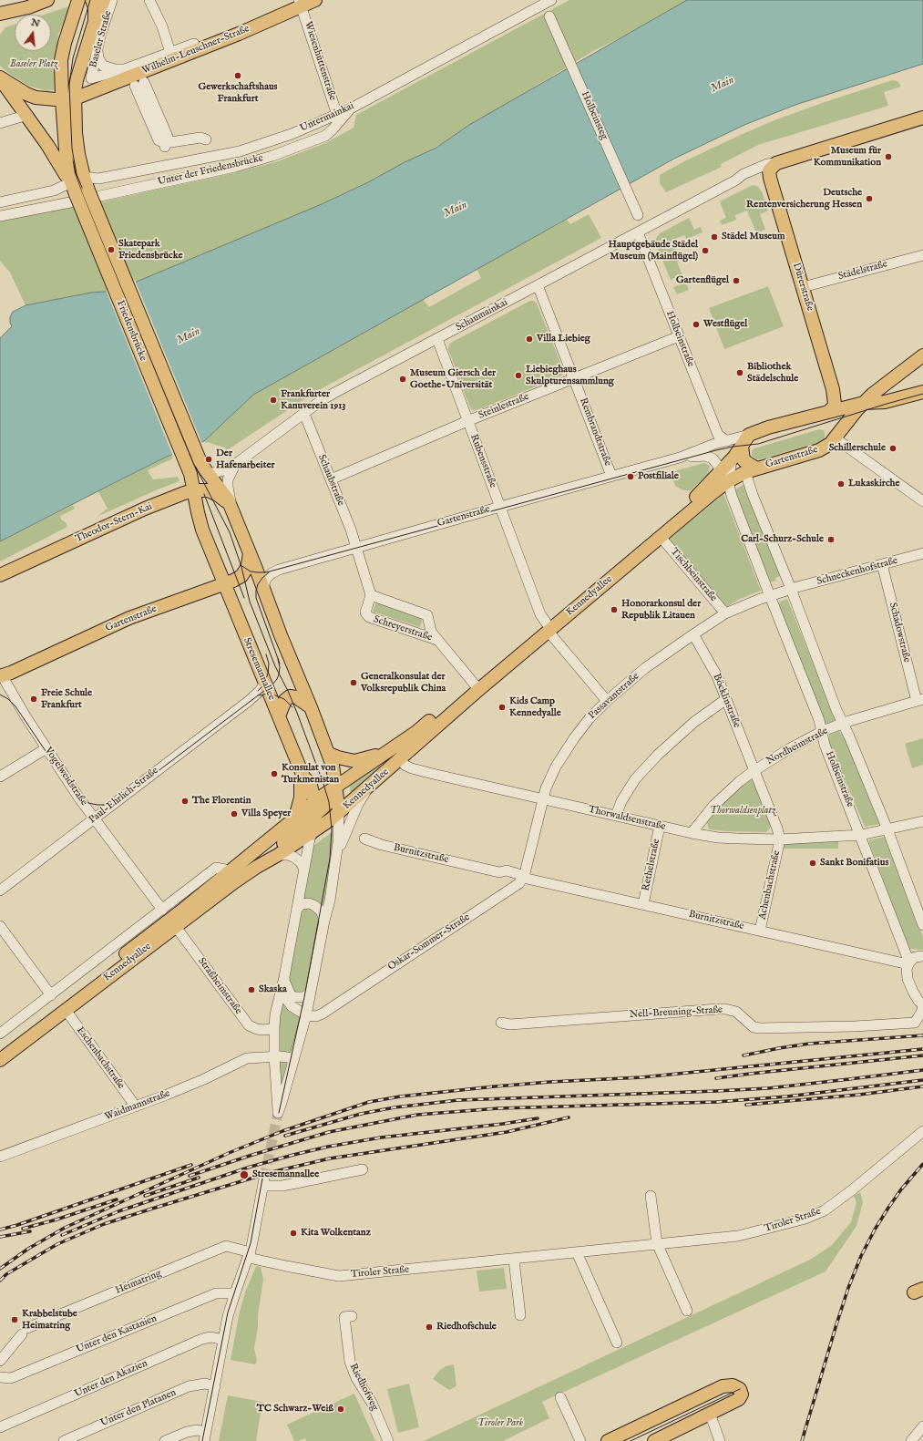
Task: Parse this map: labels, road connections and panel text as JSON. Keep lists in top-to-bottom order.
{
  "streets": {
    "main road": [
      "Baseler Straße",
      "Wilhelm-Leuschner-Straße",
      "Dürerstraße",
      "Schaumainkai",
      "Friedensbrücke",
      "Gartenstraße",
      "Theodor-Stern-Kai",
      "Kennedyallee",
      "Stresemannallee"
    ],
    "street": [
      "Wiesenhüttenstraße",
      "Holbeinsteg",
      "Untermainkai",
      "Unter der Friedensbrücke",
      "Städelstraße",
      "Holbeinstraße",
      "Steinlestraße",
      "Rembrandtstraße",
      "Rubensstraße",
      "Schaubstraße",
      "Schneckenhofstraße",
      "Tischbeinstraße",
      "Schreyerstraße",
      "Schadowstraße",
      "Passavantstraße",
      "Böcklinstraße",
      "Nordheimstraße",
      "Vogelweidstraße",
      "Paul-Ehrlich-Straße",
      "Thorwaldsenstraße",
      "Burnitzstraße",
      "Rethelstraße",
      "Achenbachstraße",
      "Oskar-Sommer-Straße",
      "Straßheimstraße",
      "Nell-Breuning-Straße",
      "Eschenbachstraße",
      "Waidmannstraße",
      "Tiroler Straße",
      "Heimatring",
      "Unter den Kastanien",
      "Unter den Akazien",
      "Riedhofweg",
      "Unter den Platanen"
    ]
  },
  "crossings": [
    ["Baseler Straße", "Wilhelm-Leuschner-Straße"],
    ["Wilhelm-Leuschner-Straße", "Wiesenhüttenstraße"],
    ["Wiesenhüttenstraße", "Untermainkai"],
    ["Wiesenhüttenstraße", "Unter der Friedensbrücke"],
    ["Untermainkai", "Unter der Friedensbrücke"],
    ["Untermainkai", "Friedensbrücke"],
    ["Städelstraße", "Dürerstraße"],
    ["Dürerstraße", "Schaumainkai"],
    ["Dürerstraße", "Gartenstraße"],
    ["Schaumainkai", "Friedensbrücke"],
    ["Schaumainkai", "Holbeinstraße"],
    ["Schaumainkai", "Rembrandtstraße"],
    ["Schaumainkai", "Rubensstraße"],
    ["Schaumainkai", "Schaubstraße"],
    ["Schaumainkai", "Stresemannallee"],
    ["Friedensbrücke", "Stresemannallee"],
    ["Holbeinstraße", "Steinlestraße"],
    ["Holbeinstraße", "Gartenstraße"],
    ["Holbeinstraße", "Kennedyallee"],
    ["Holbeinstraße", "Passavantstraße"],
    ["Holbeinstraße", "Nordheimstraße"],
    ["Holbeinstraße", "Thorwaldsenstraße"],
    ["Holbeinstraße", "Burnitzstraße"],
    ["Holbeinstraße", "Nell-Breuning-Straße"],
    ["Steinlestraße", "Rembrandtstraße"],
    ["Steinlestraße", "Rubensstraße"],
    ["Steinlestraße", "Schaubstraße"],
    ["Rembrandtstraße", "Gartenstraße"],
    ["Gartenstraße", "Rubensstraße"],
    ["Gartenstraße", "Schaubstraße"],
    ["Gartenstraße", "Kennedyallee"],
    ["Gartenstraße", "Schreyerstraße"],
    ["Gartenstraße", "Stresemannallee"],
    ["Gartenstraße", "Vogelweidstraße"],
    ["Rubensstraße", "Kennedyallee"],
    ["Rubensstraße", "Passavantstraße"],
    ["Schaubstraße", "Schreyerstraße"],
    ["Theodor-Stern-Kai", "Stresemannallee"],
    ["Schneckenhofstraße", "Schadowstraße"],
    ["Tischbeinstraße", "Kennedyallee"],
    ["Tischbeinstraße", "Passavantstraße"],
    ["Kennedyallee", "Schreyerstraße"],
    ["Kennedyallee", "Stresemannallee"],
    ["Kennedyallee", "Vogelweidstraße"],
    ["Kennedyallee", "Thorwaldsenstraße"],
    ["Kennedyallee", "Straßheimstraße"],
    ["Kennedyallee", "Eschenbachstraße"],
    ["Schadowstraße", "Nordheimstraße"],
    ["Stresemannallee", "Paul-Ehrlich-Straße"],
    ["Stresemannallee", "Oskar-Sommer-Straße"],
    ["Stresemannallee", "Straßheimstraße"],
    ["Stresemannallee", "Waidmannstraße"],
    ["Passavantstraße", "Böcklinstraße"],
    ["Passavantstraße", "Thorwaldsenstraße"],
    ["Passavantstraße", "Burnitzstraße"],
    ["Passavantstraße", "Oskar-Sommer-Straße"],
    ["Böcklinstraße", "Nordheimstraße"],
    ["Vogelweidstraße", "Paul-Ehrlich-Straße"],
    ["Thorwaldsenstraße", "Rethelstraße"],
    ["Thorwaldsenstraße", "Achenbachstraße"],
    ["Burnitzstraße", "Rethelstraße"],
    ["Burnitzstraße", "Achenbachstraße"],
    ["Burnitzstraße", "Oskar-Sommer-Straße"],
    ["Eschenbachstraße", "Waidmannstraße"],
    ["Tiroler Straße", "Heimatring"]
  ],
  "water": ["Main"],
  "parks": ["Baseler Platz", "Thorwaldsenplatz", "Tiroler Park"],
  "places": [
    "Gewerkschaftshaus Frankfurt",
    "Museum für Kommunikation",
    "Deutsche Rentenversicherung Hessen",
    "Städel Museum",
    "Skatepark Friedensbrücke",
    "Hauptgebäude Städel Museum (Mainflügel)",
    "Gartenflügel",
    "Westflügel",
    "Villa Liebieg",
    "Bibliothek Städelschule",
    "Liebieghaus Skulpturensammlung",
    "Museum Giersch der Goethe-Universität",
    "Frankfurter Kanuverein 1913",
    "Schillerschule",
    "Der Hafenarbeiter",
    "Postfiliale",
    "Lukaskirche",
    "Carl-Schurz-Schule",
    "Honorarkonsul der Republik Litauen",
    "Generalkonsulat der Volksrepublik China",
    "Freie Schule Frankfurt",
    "Kids Camp Kennedyalle",
    "Konsulat von Turkmenistan",
    "The Florentin",
    "Villa Speyer",
    "Sankt Bonifatius",
    "Skaska",
    "Stresemannallee",
    "Kita Wolkentanz",
    "Krabbelstube Heimatring",
    "Riedhofschule",
    "TC Schwarz-Weiß"
  ],
  "north": "top"
}
